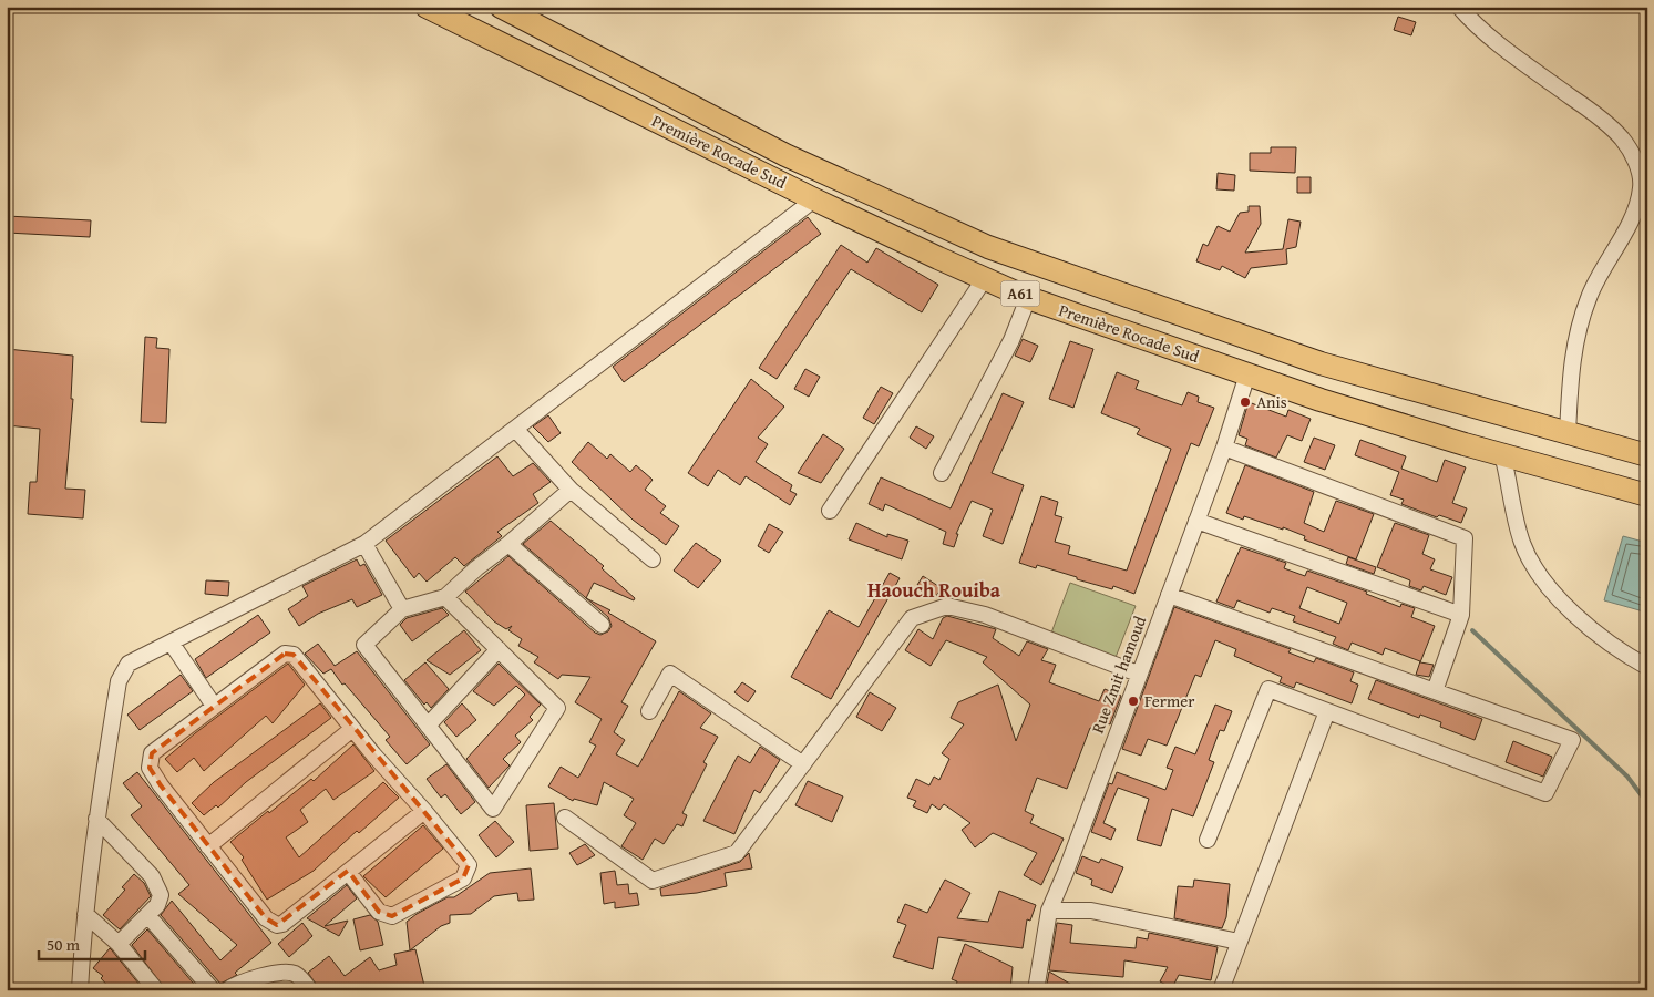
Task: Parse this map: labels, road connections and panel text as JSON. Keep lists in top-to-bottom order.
{
  "streets": {
    "highway": ["Première Rocade Sud", "A61"],
    "street": ["Rue Zmit hamoud"]
  },
  "crossings": [
    ["Première Rocade Sud", "Rue Zmit hamoud"]
  ],
  "districts": ["Haouch Rouiba"],
  "places": ["Anis", "Fermer"],
  "scale_bar": "50 m"
}
